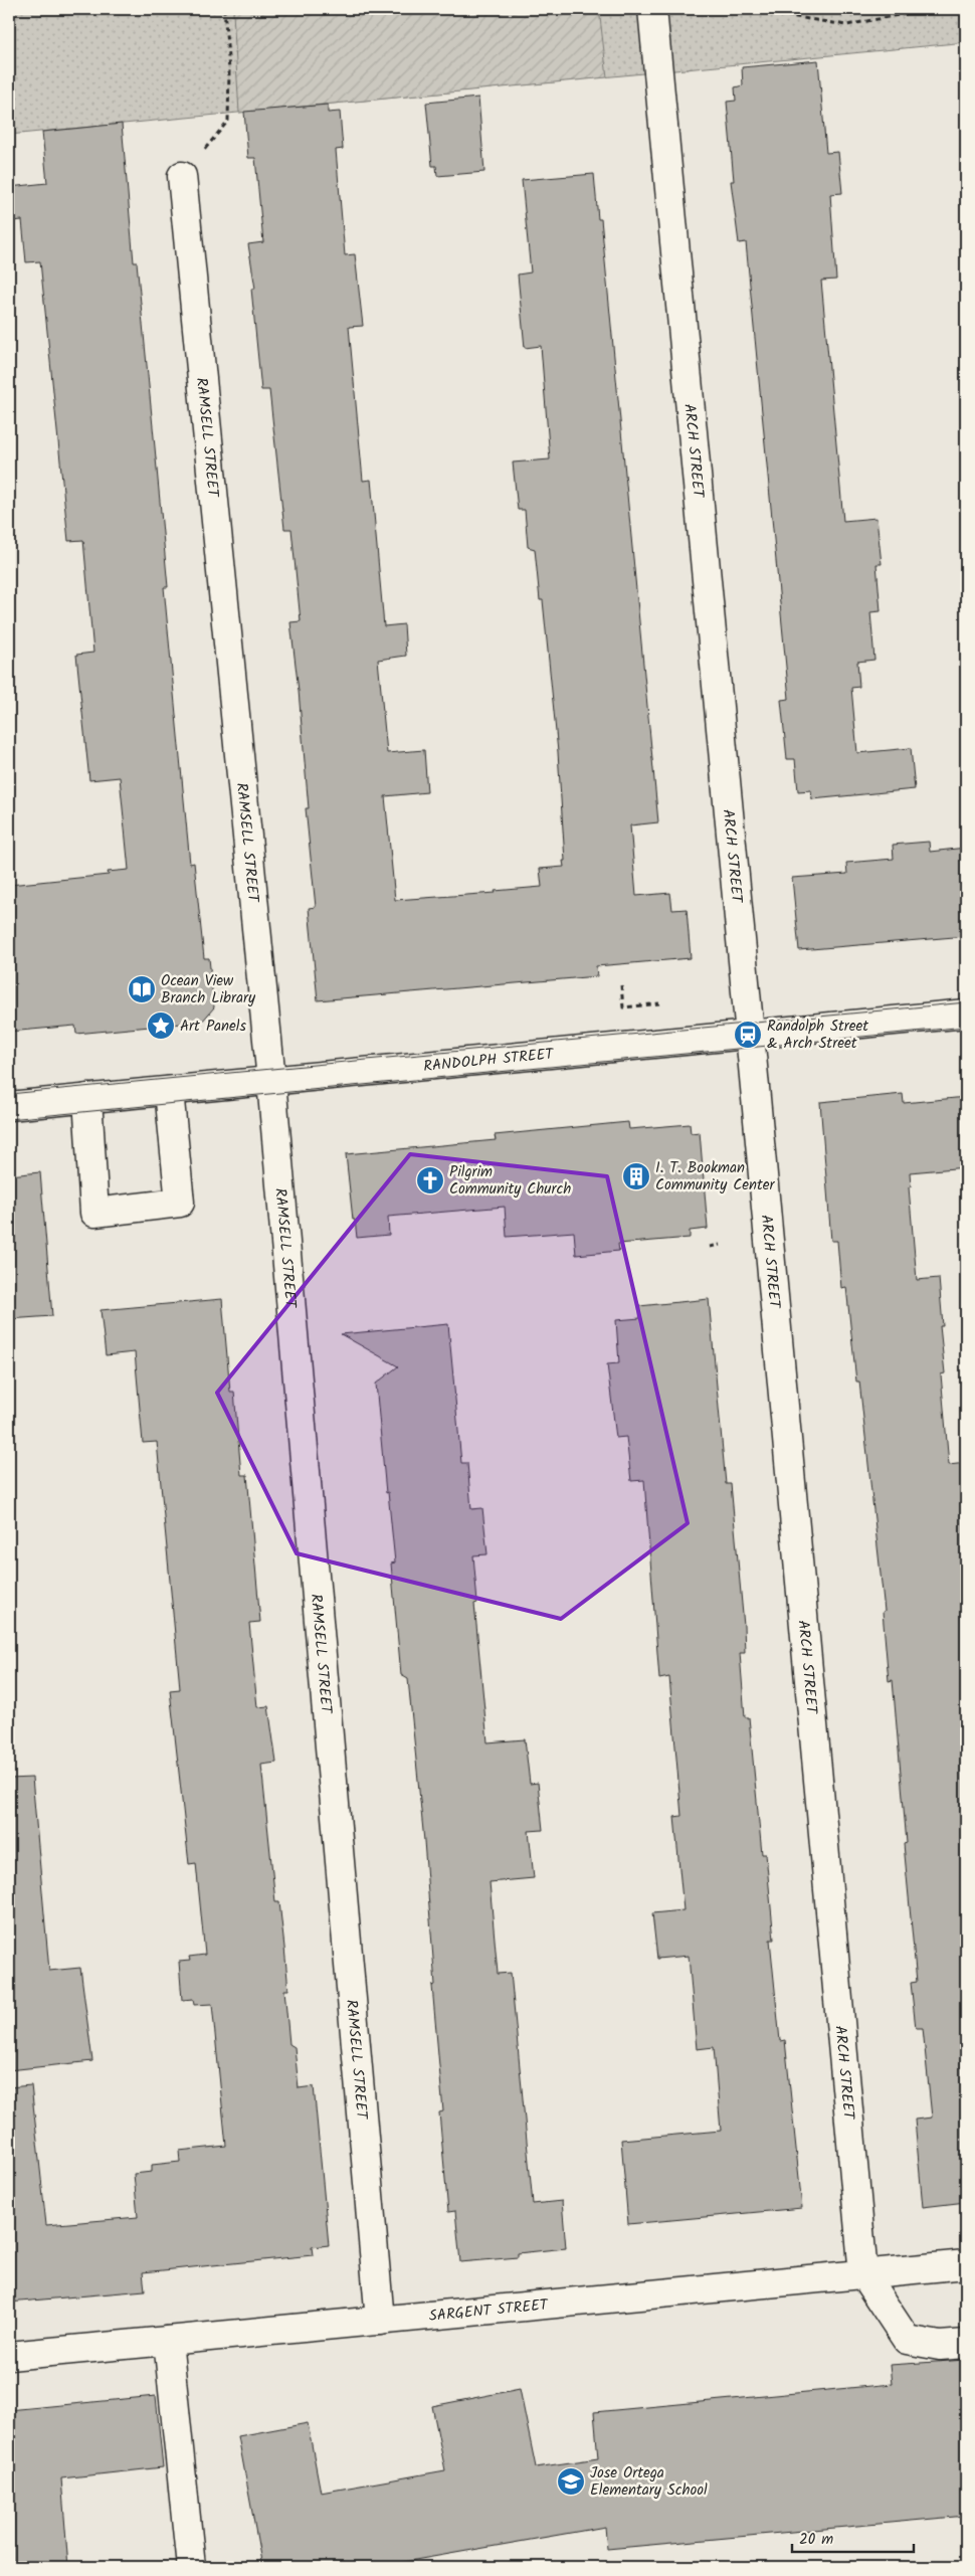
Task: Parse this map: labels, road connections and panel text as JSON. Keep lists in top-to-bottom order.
{
  "streets": {
    "street": [
      "RAMSELL STREET",
      "ARCH STREET",
      "RANDOLPH STREET",
      "SARGENT STREET"
    ]
  },
  "crossings": [
    ["RAMSELL STREET", "RANDOLPH STREET"],
    ["RAMSELL STREET", "SARGENT STREET"],
    ["ARCH STREET", "RANDOLPH STREET"],
    ["ARCH STREET", "SARGENT STREET"]
  ],
  "places": {
    "library": ["Ocean View Branch Library"],
    "place": ["Art Panels"],
    "station": ["Randolph Street & Arch Street"],
    "building": ["I. T. Bookman Community Center"],
    "church": ["Pilgrim Community Church"],
    "school or university": ["Jose Ortega Elementary School"]
  },
  "scale_bar": "20 m"
}
